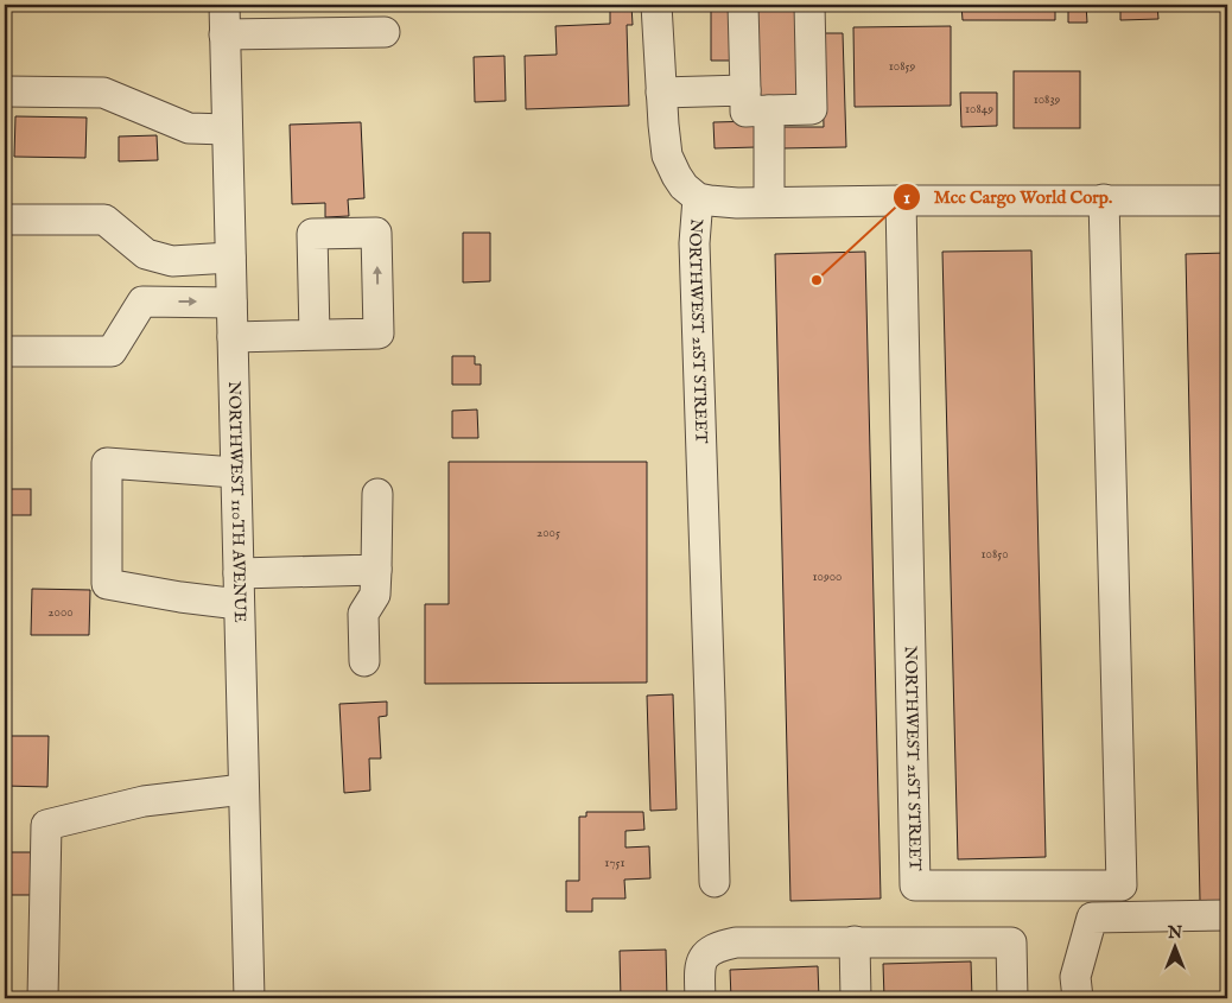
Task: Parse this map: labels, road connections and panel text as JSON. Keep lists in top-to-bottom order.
{
  "streets": {
    "street": ["NORTHWEST 21ST STREET", "NORTHWEST 110TH AVENUE"]
  },
  "places": ["Mcc Cargo World Corp."],
  "house_numbers": [
    "10859",
    "10839",
    "10849",
    "2005",
    "10850",
    "10900",
    "2000",
    "1751"
  ],
  "north": "top"
}
